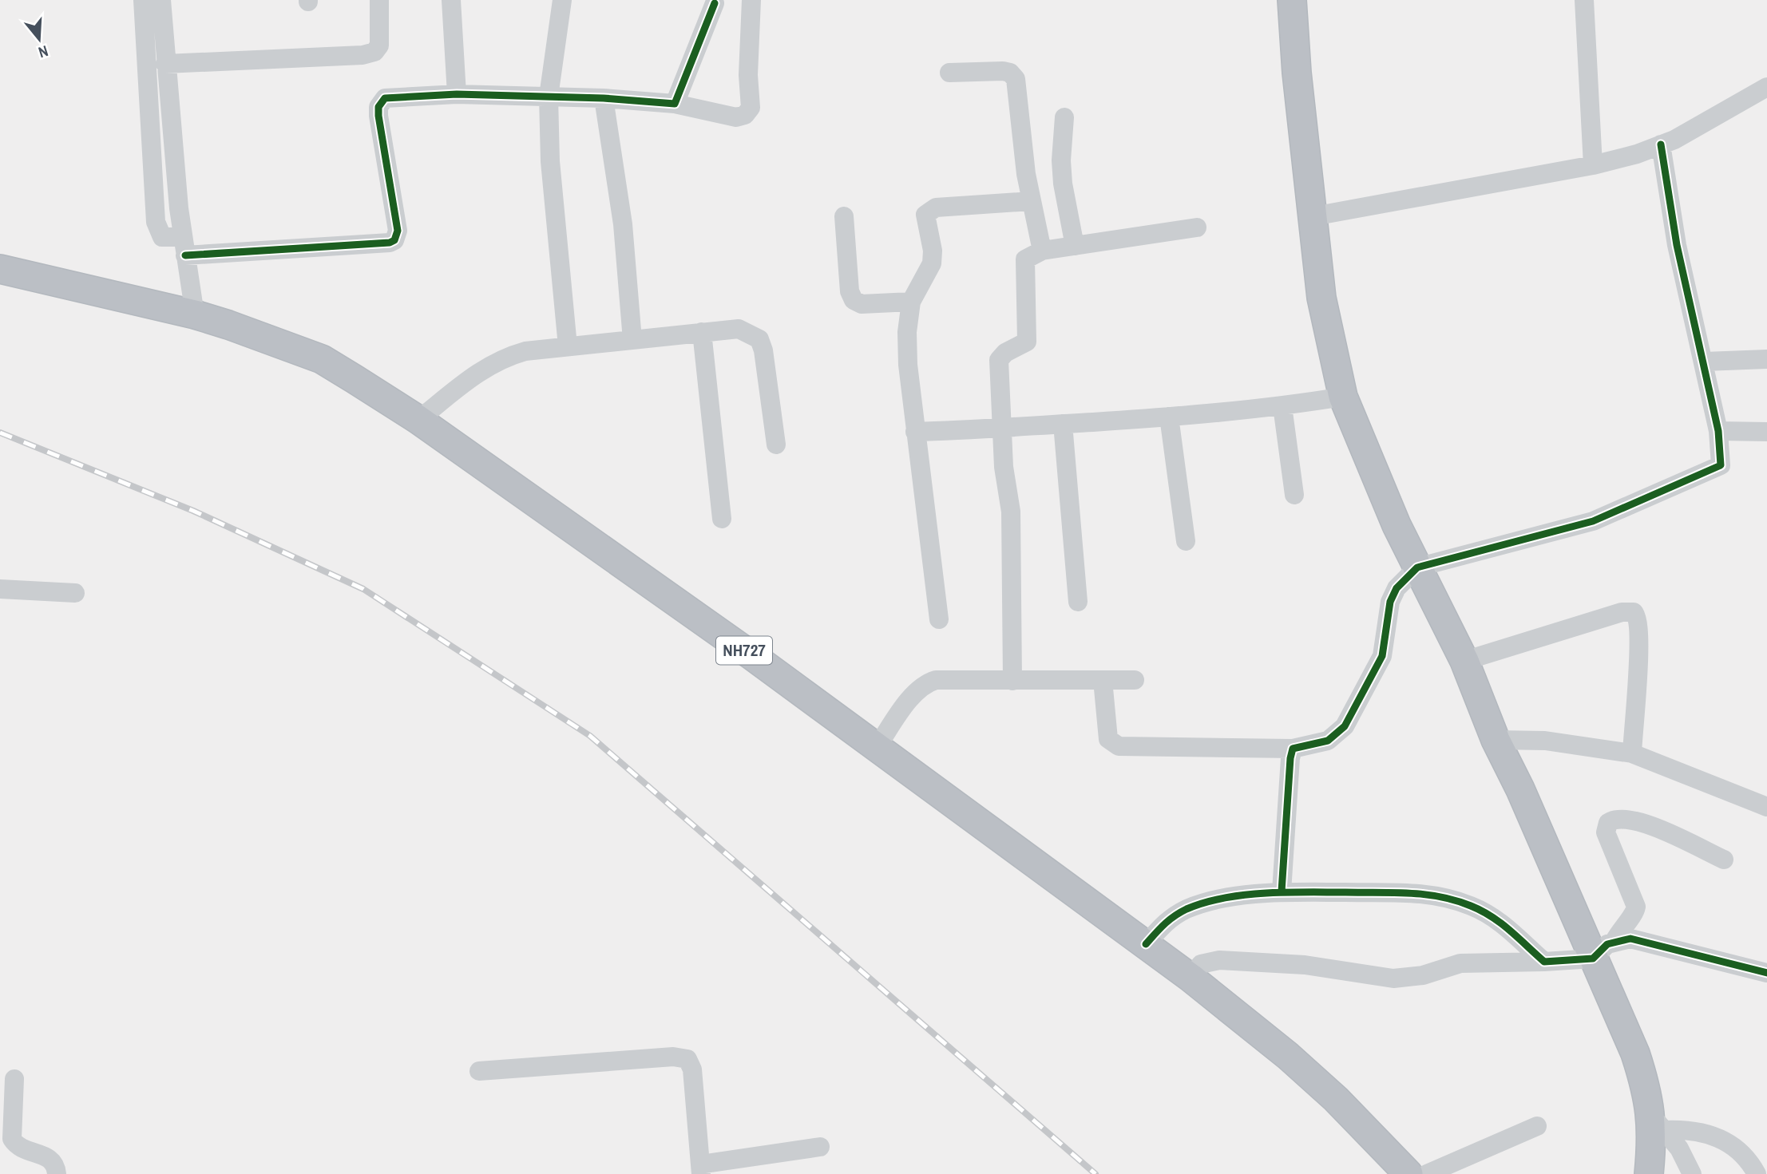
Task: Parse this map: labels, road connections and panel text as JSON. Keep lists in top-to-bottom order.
{
  "streets": {
    "highway": ["NH727"]
  },
  "north": "bottom"
}
